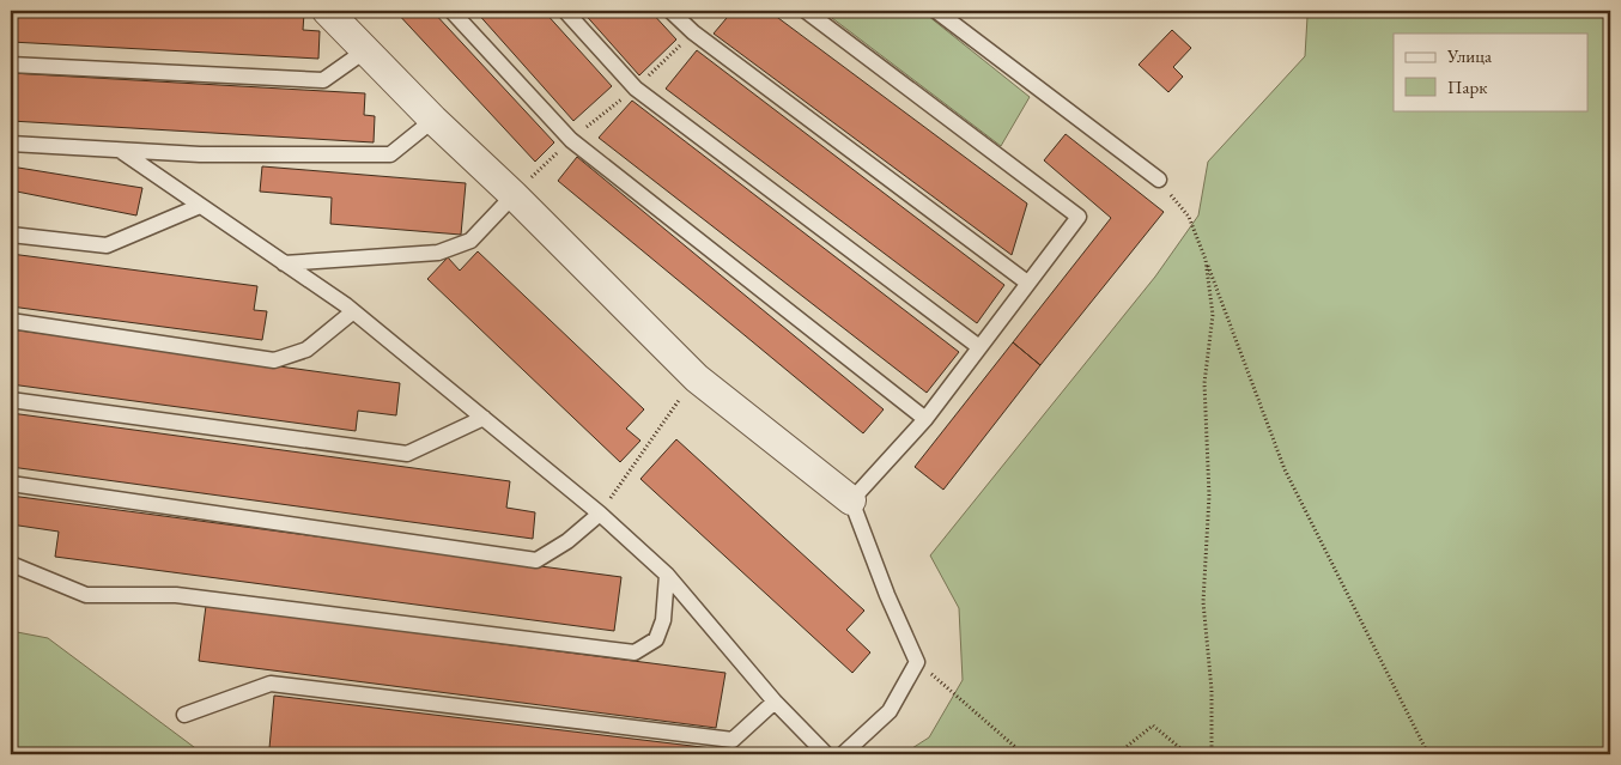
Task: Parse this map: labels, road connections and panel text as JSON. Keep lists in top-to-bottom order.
{
  "legend": ["Улица", "Парк"]
}
